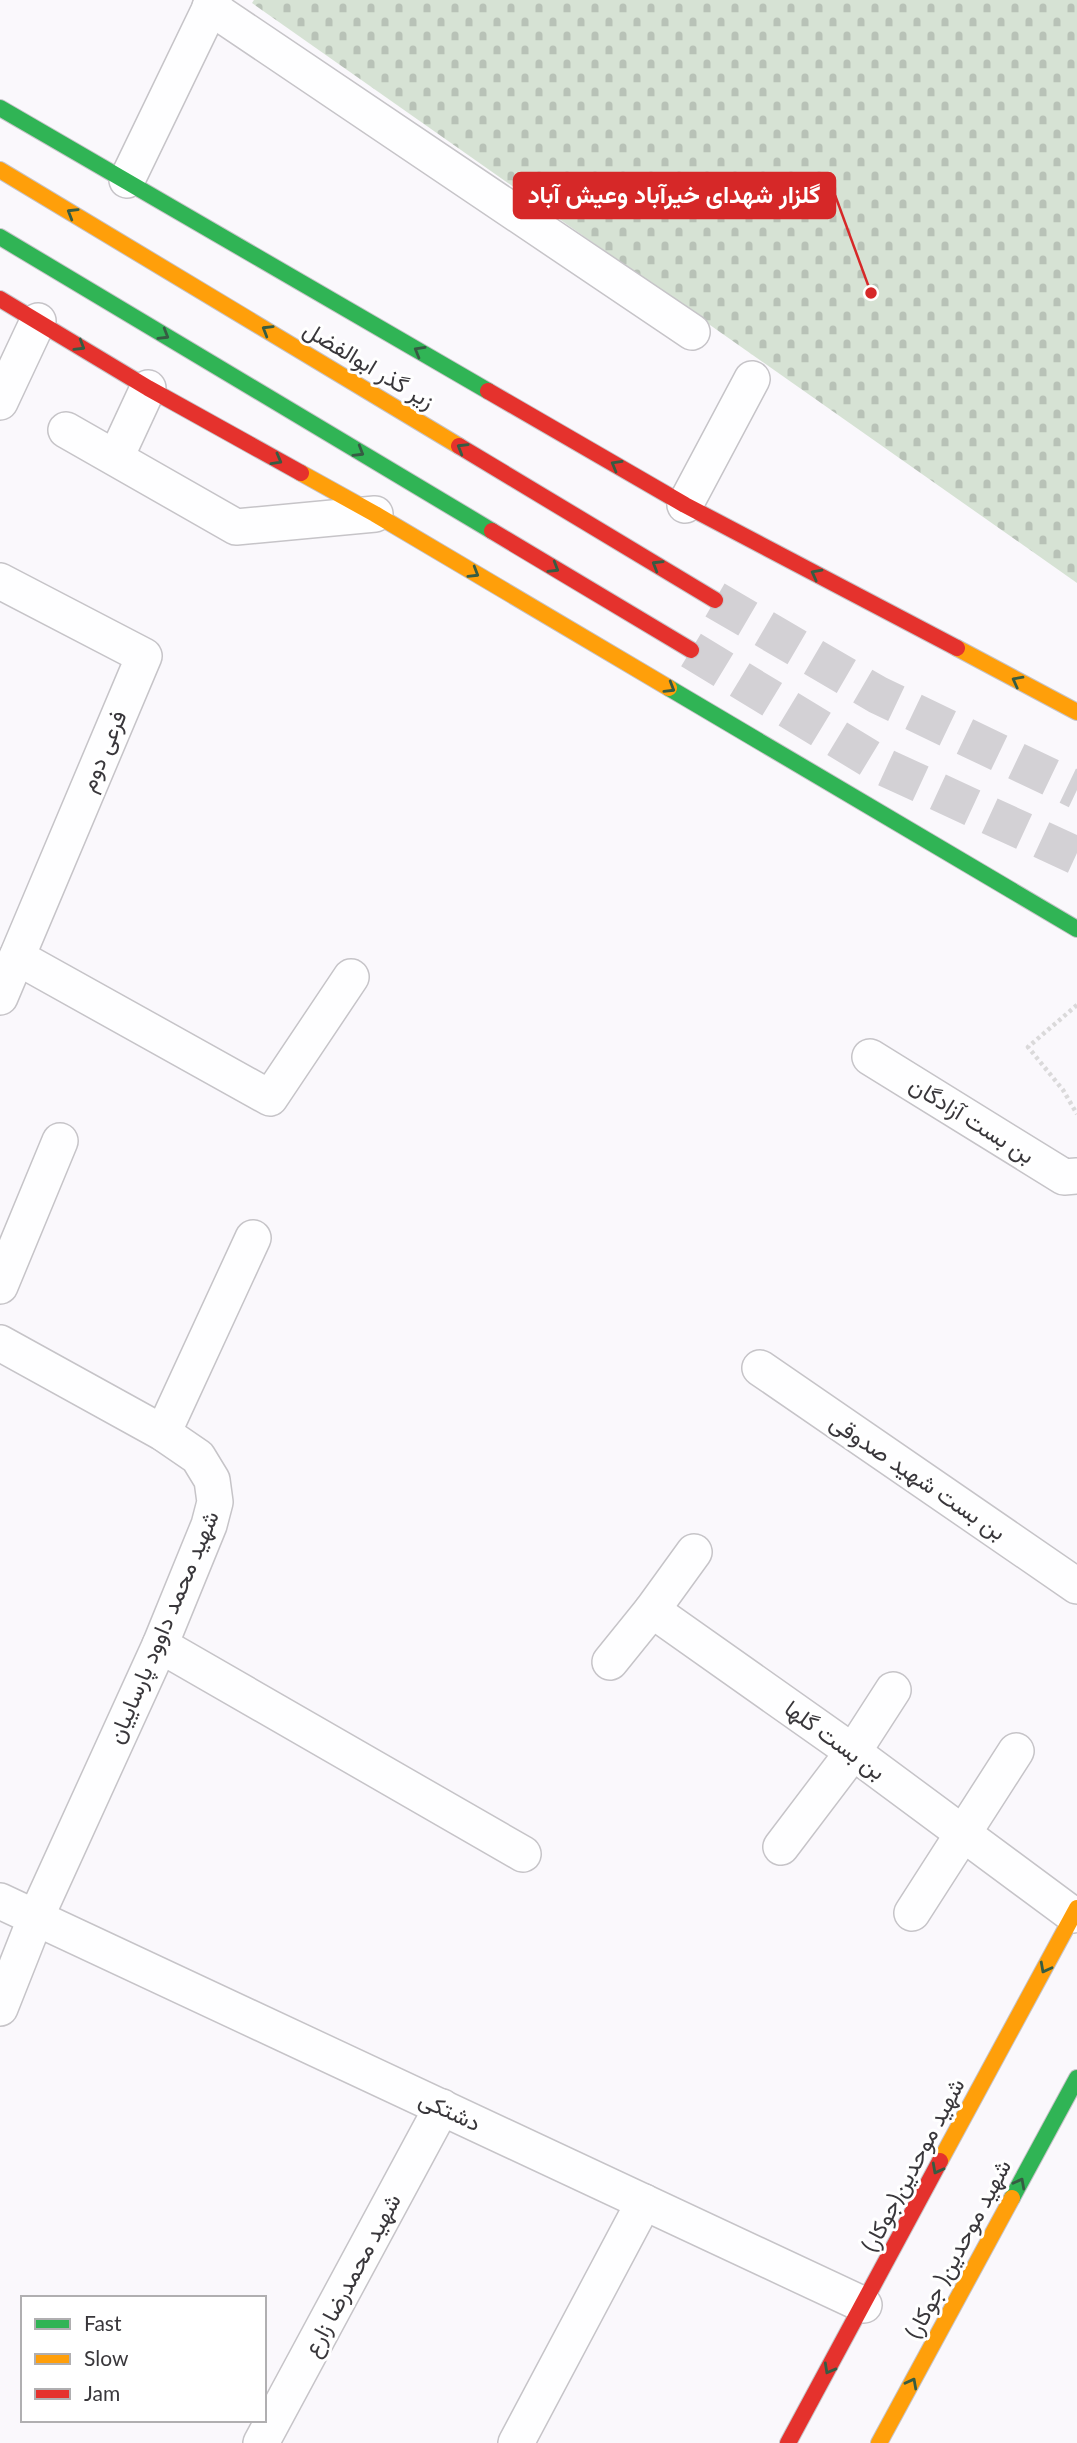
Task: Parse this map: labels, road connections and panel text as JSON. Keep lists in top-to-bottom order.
{
  "streets": {
    "main road": ["زیر گذر ابوالفضل", "شهید موحدین(جوکار)", "شهید موحدین( جوکار)"],
    "street": [
      "فرعی دوم",
      "بن بست آزادگان",
      "بن بست شهید صدوقی",
      "شهید محمد داوود پارساییان",
      "بن بست گلها",
      "دشتکی",
      "شهید محمدرضا زارع"
    ]
  },
  "crossings": [
    ["شهید محمد داوود پارساییان", "دشتکی"],
    ["بن بست گلها", "شهید موحدین(جوکار)"],
    ["دشتکی", "شهید موحدین(جوکار)"],
    ["دشتکی", "شهید محمدرضا زارع"]
  ],
  "one_way": ["شهید موحدین(جوکار)", "شهید موحدین( جوکار)"],
  "places": ["گلزار شهدای خیرآباد وعیش آباد"],
  "legend": ["Fast", "Slow", "Jam"]
}
